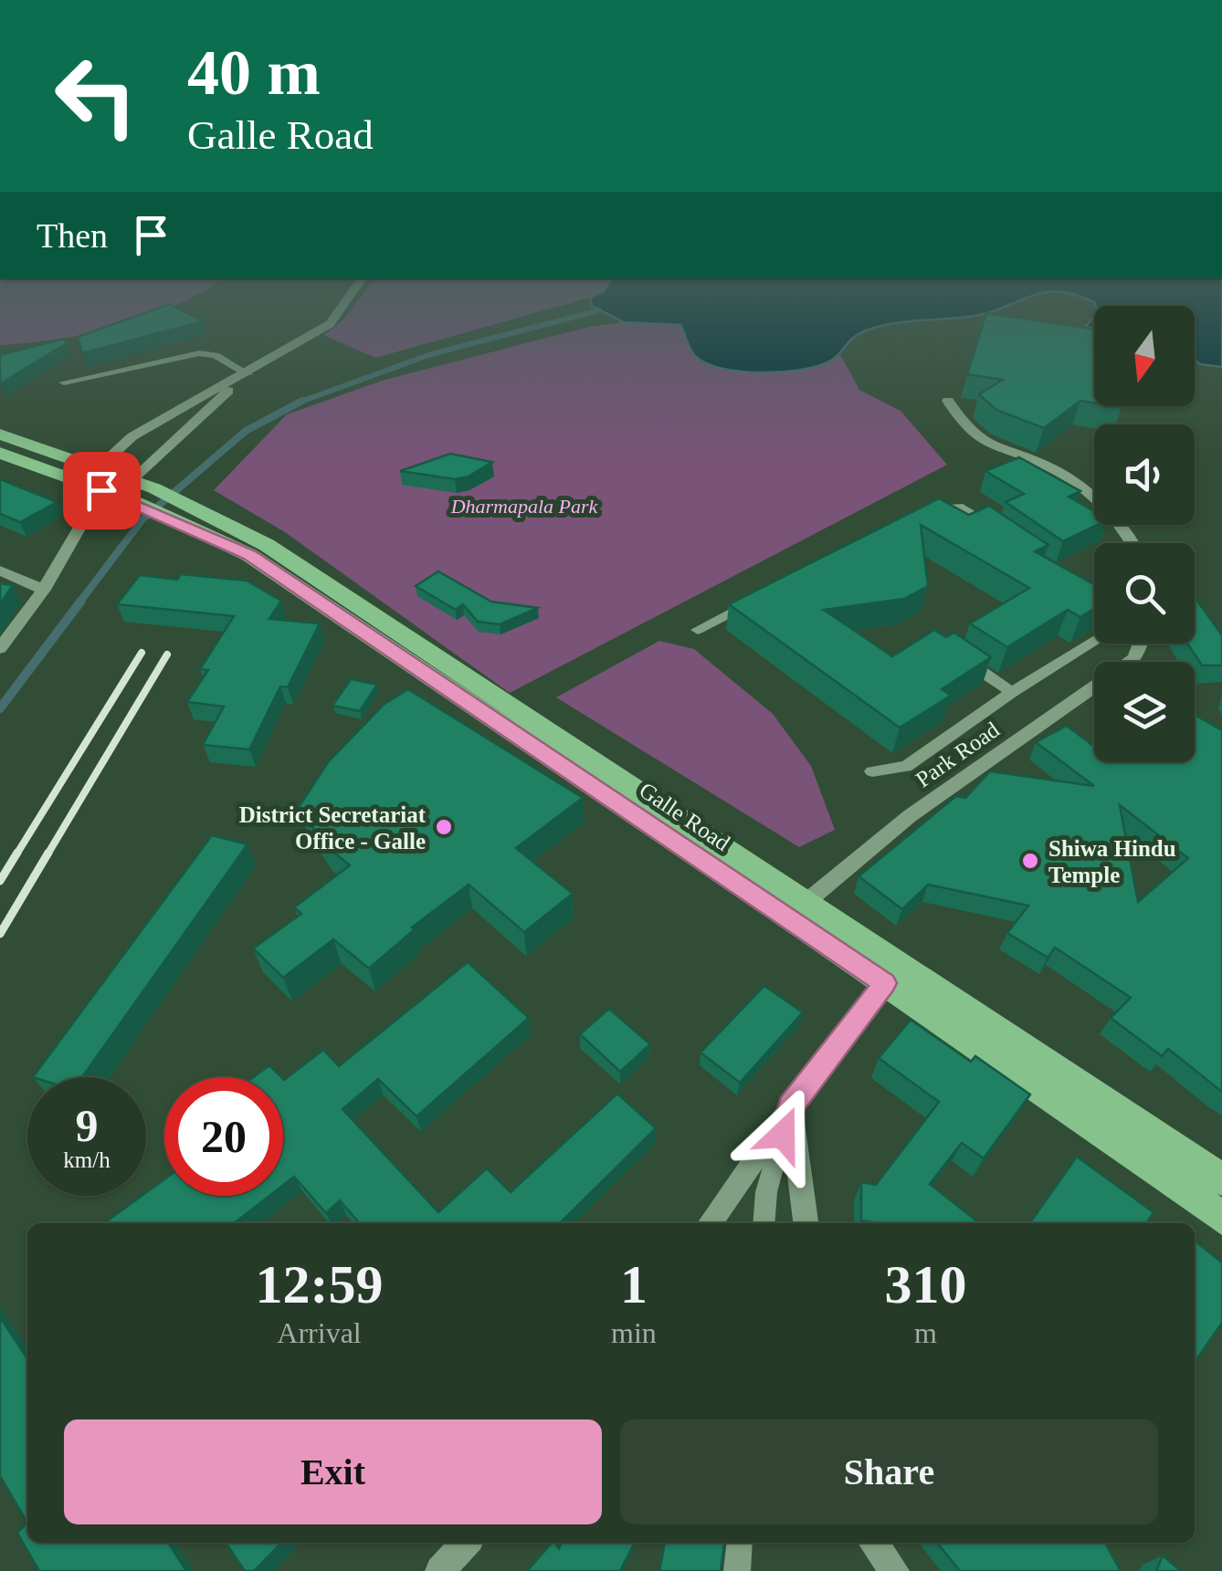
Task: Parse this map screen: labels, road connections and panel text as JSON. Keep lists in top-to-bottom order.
{
  "streets": {
    "highway": ["Galle Road"],
    "street": ["Park Road"]
  },
  "crossings": [
    ["Park Road", "Galle Road"]
  ],
  "parks": ["Dharmapala Park"],
  "places": ["District Secretariat Office - Galle", "Shiwa Hindu Temple"],
  "north": "bottom",
  "page": {
    "turn": ["40 m", "Galle Road"],
    "then": "Then",
    "speed": "9 km/h",
    "limit": "20",
    "eta": [
      "12:59",
      "Arrival",
      "1",
      "min",
      "310",
      "m"
    ],
    "buttons": ["Exit", "Share"]
  }
}
